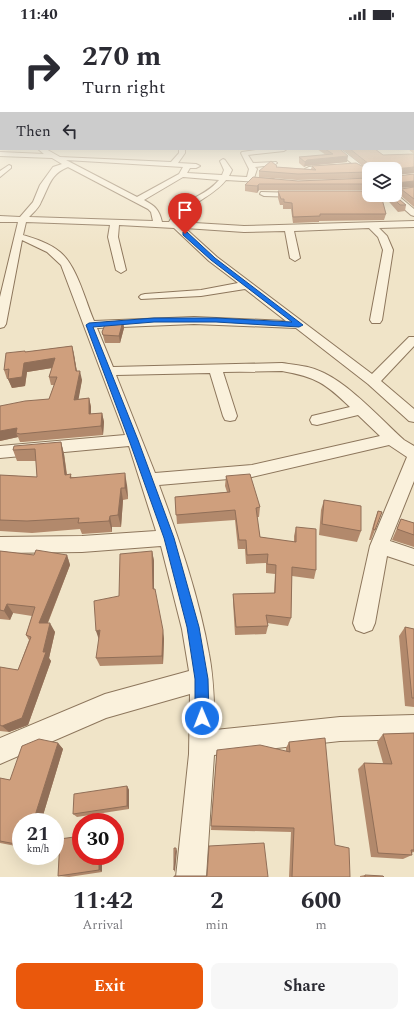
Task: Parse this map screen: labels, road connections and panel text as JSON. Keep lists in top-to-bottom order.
{
  "page": {
    "status": "11:40",
    "turn": ["270 m", "Turn right"],
    "then": "Then",
    "speed": "21 km/h",
    "limit": "30",
    "eta": [
      "11:42",
      "Arrival",
      "2",
      "min",
      "600",
      "m"
    ],
    "buttons": ["Exit", "Share"]
  }
}
